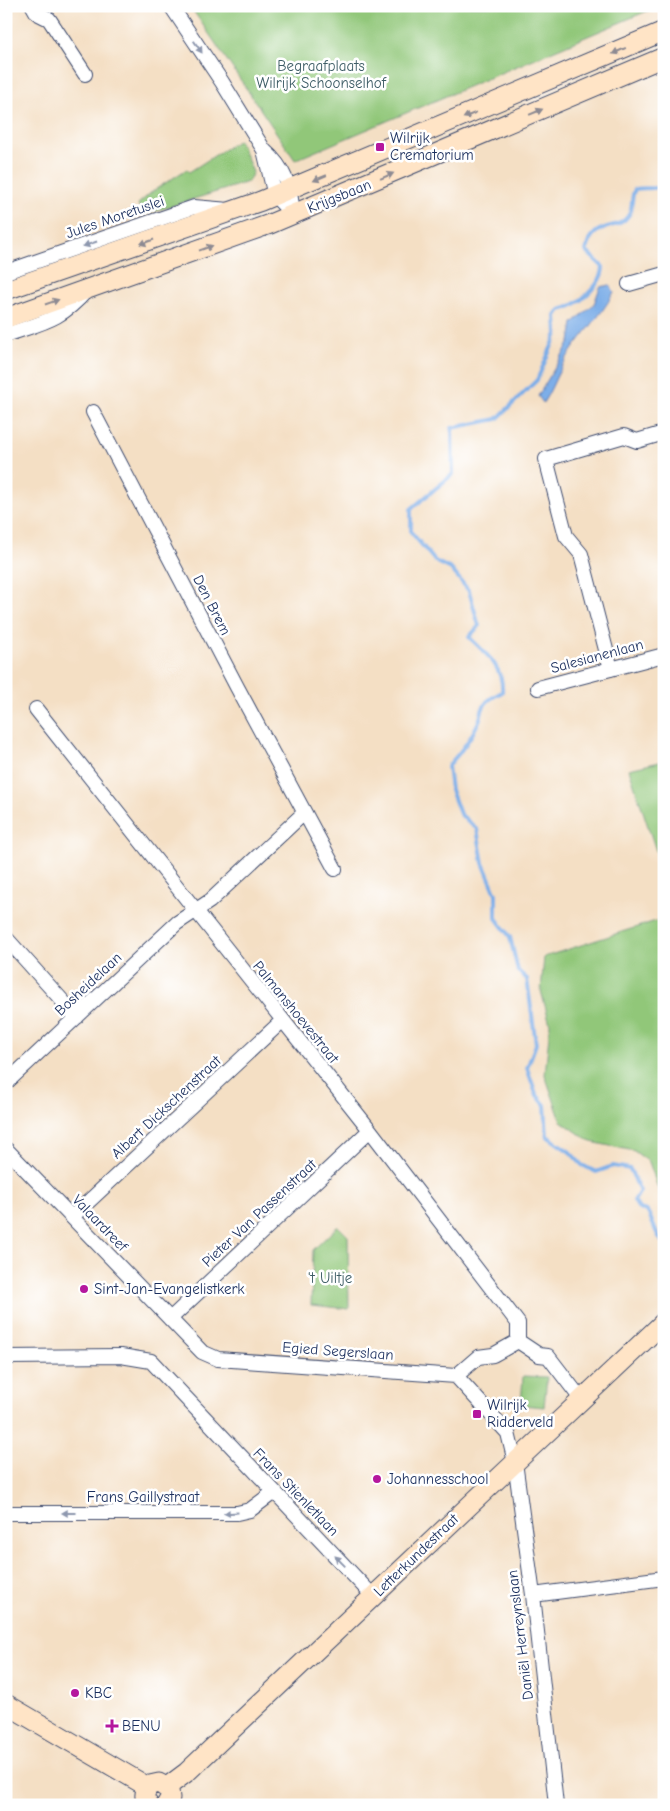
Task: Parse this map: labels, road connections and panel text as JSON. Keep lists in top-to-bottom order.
{
  "streets": {
    "main road": ["Krijgsbaan", "Letterkundestraat"],
    "street": [
      "Jules Moretuslei",
      "Den Brem",
      "Salesianenlaan",
      "Bosheidelaan",
      "Palmanshoevestraat",
      "Albert Dickschenstraat",
      "Pieter Van Passenstraat",
      "Valaardreef",
      "Egied Segerslaan",
      "Frans Stienletlaan",
      "Frans Gaillystraat",
      "Daniël Herreynslaan"
    ]
  },
  "crossings": [
    ["Krijgsbaan", "Jules Moretuslei"],
    ["Bosheidelaan", "Palmanshoevestraat"],
    ["Palmanshoevestraat", "Albert Dickschenstraat"],
    ["Palmanshoevestraat", "Pieter Van Passenstraat"],
    ["Albert Dickschenstraat", "Valaardreef"],
    ["Pieter Van Passenstraat", "Valaardreef"],
    ["Valaardreef", "Egied Segerslaan"],
    ["Egied Segerslaan", "Daniël Herreynslaan"],
    ["Frans Stienletlaan", "Frans Gaillystraat"],
    ["Frans Stienletlaan", "Letterkundestraat"],
    ["Letterkundestraat", "Daniël Herreynslaan"]
  ],
  "one_way": ["Frans Gaillystraat"],
  "parks": ["Begraafplaats Wilrijk Schoonselhof", "'t Uiltje"],
  "places": {
    "transit": ["Wilrijk Crematorium", "Wilrijk Ridderveld"],
    "other": ["Sint-Jan-Evangelistkerk", "Johannesschool", "KBC"],
    "health": ["BENU"]
  }
}
